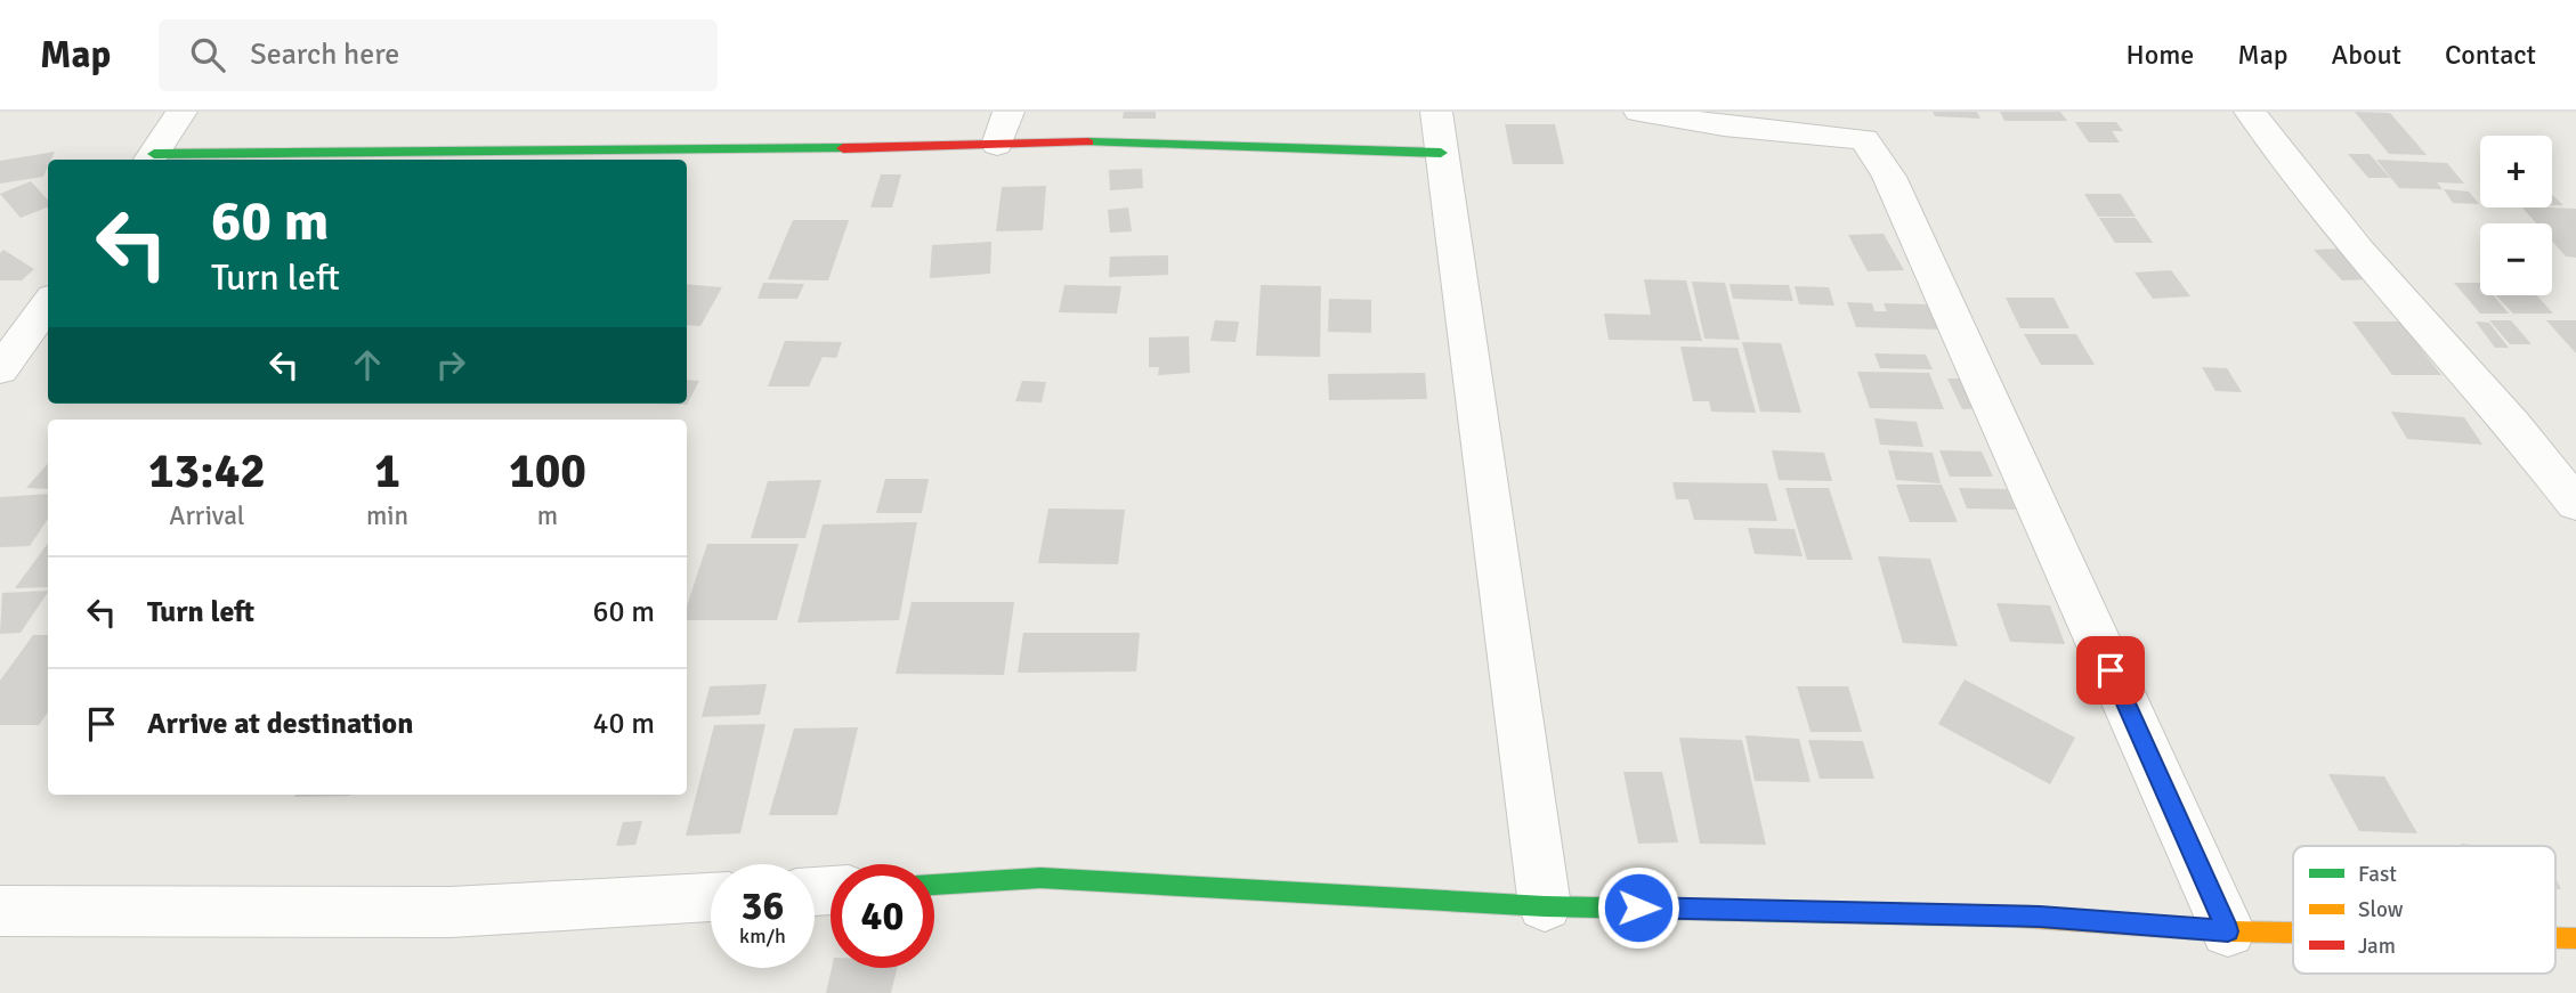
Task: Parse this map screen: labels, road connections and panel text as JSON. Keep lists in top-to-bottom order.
{
  "legend": ["Fast", "Slow", "Jam"],
  "page": {
    "header": "Map",
    "search": "Search here",
    "nav": [
      "Home",
      "Map",
      "About",
      "Contact"
    ],
    "map_buttons": ["+", "−"],
    "turn": ["60 m", "Turn left"],
    "eta": [
      "13:42",
      "Arrival",
      "1",
      "min",
      "100",
      "m"
    ],
    "list": [
      {
        "name": "Turn left",
        "value": "60 m"
      },
      {
        "name": "Arrive at destination",
        "value": "40 m"
      }
    ],
    "speed": "36 km/h",
    "limit": "40"
  }
}
